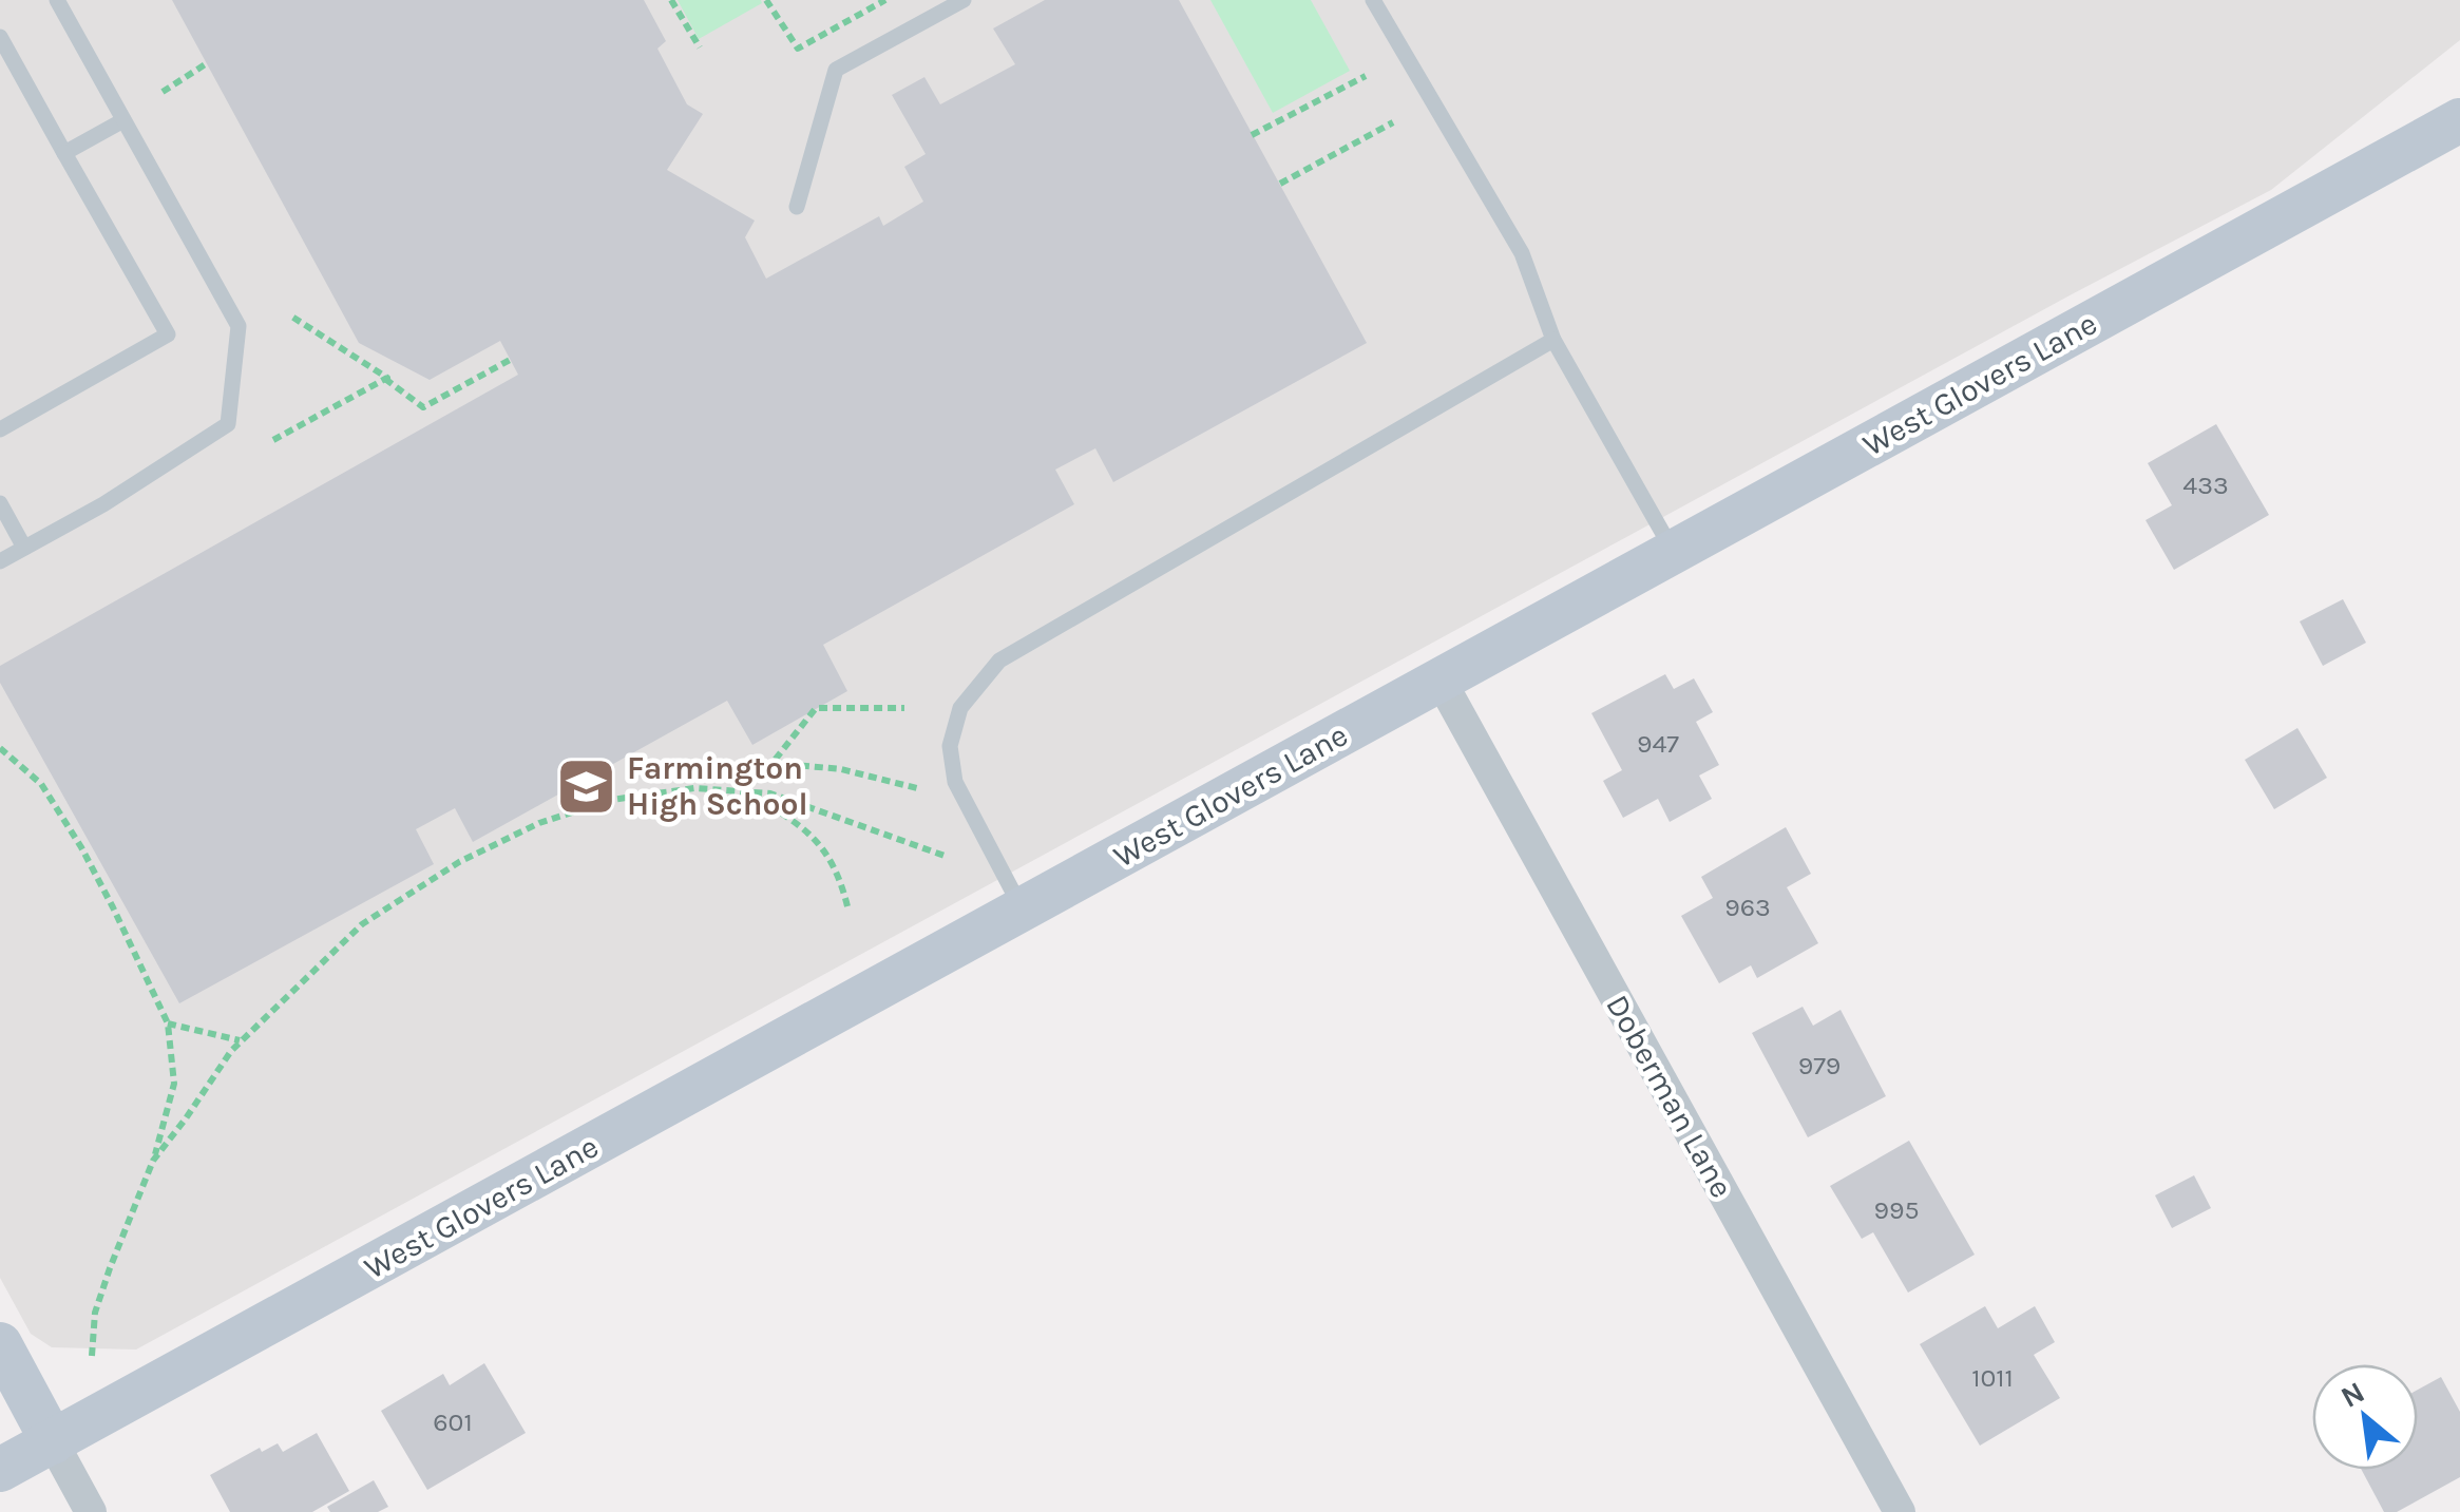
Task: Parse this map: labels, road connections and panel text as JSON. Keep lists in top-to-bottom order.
{
  "streets": {
    "street": ["West Glovers Lane", "Doberman Lane"]
  },
  "crossings": [
    ["West Glovers Lane", "Doberman Lane"]
  ],
  "places": {
    "school or university": ["Farmington High School"]
  },
  "house_numbers": [
    "433",
    "947",
    "963",
    "979",
    "995",
    "1011",
    "601"
  ],
  "north": "top left"
}
